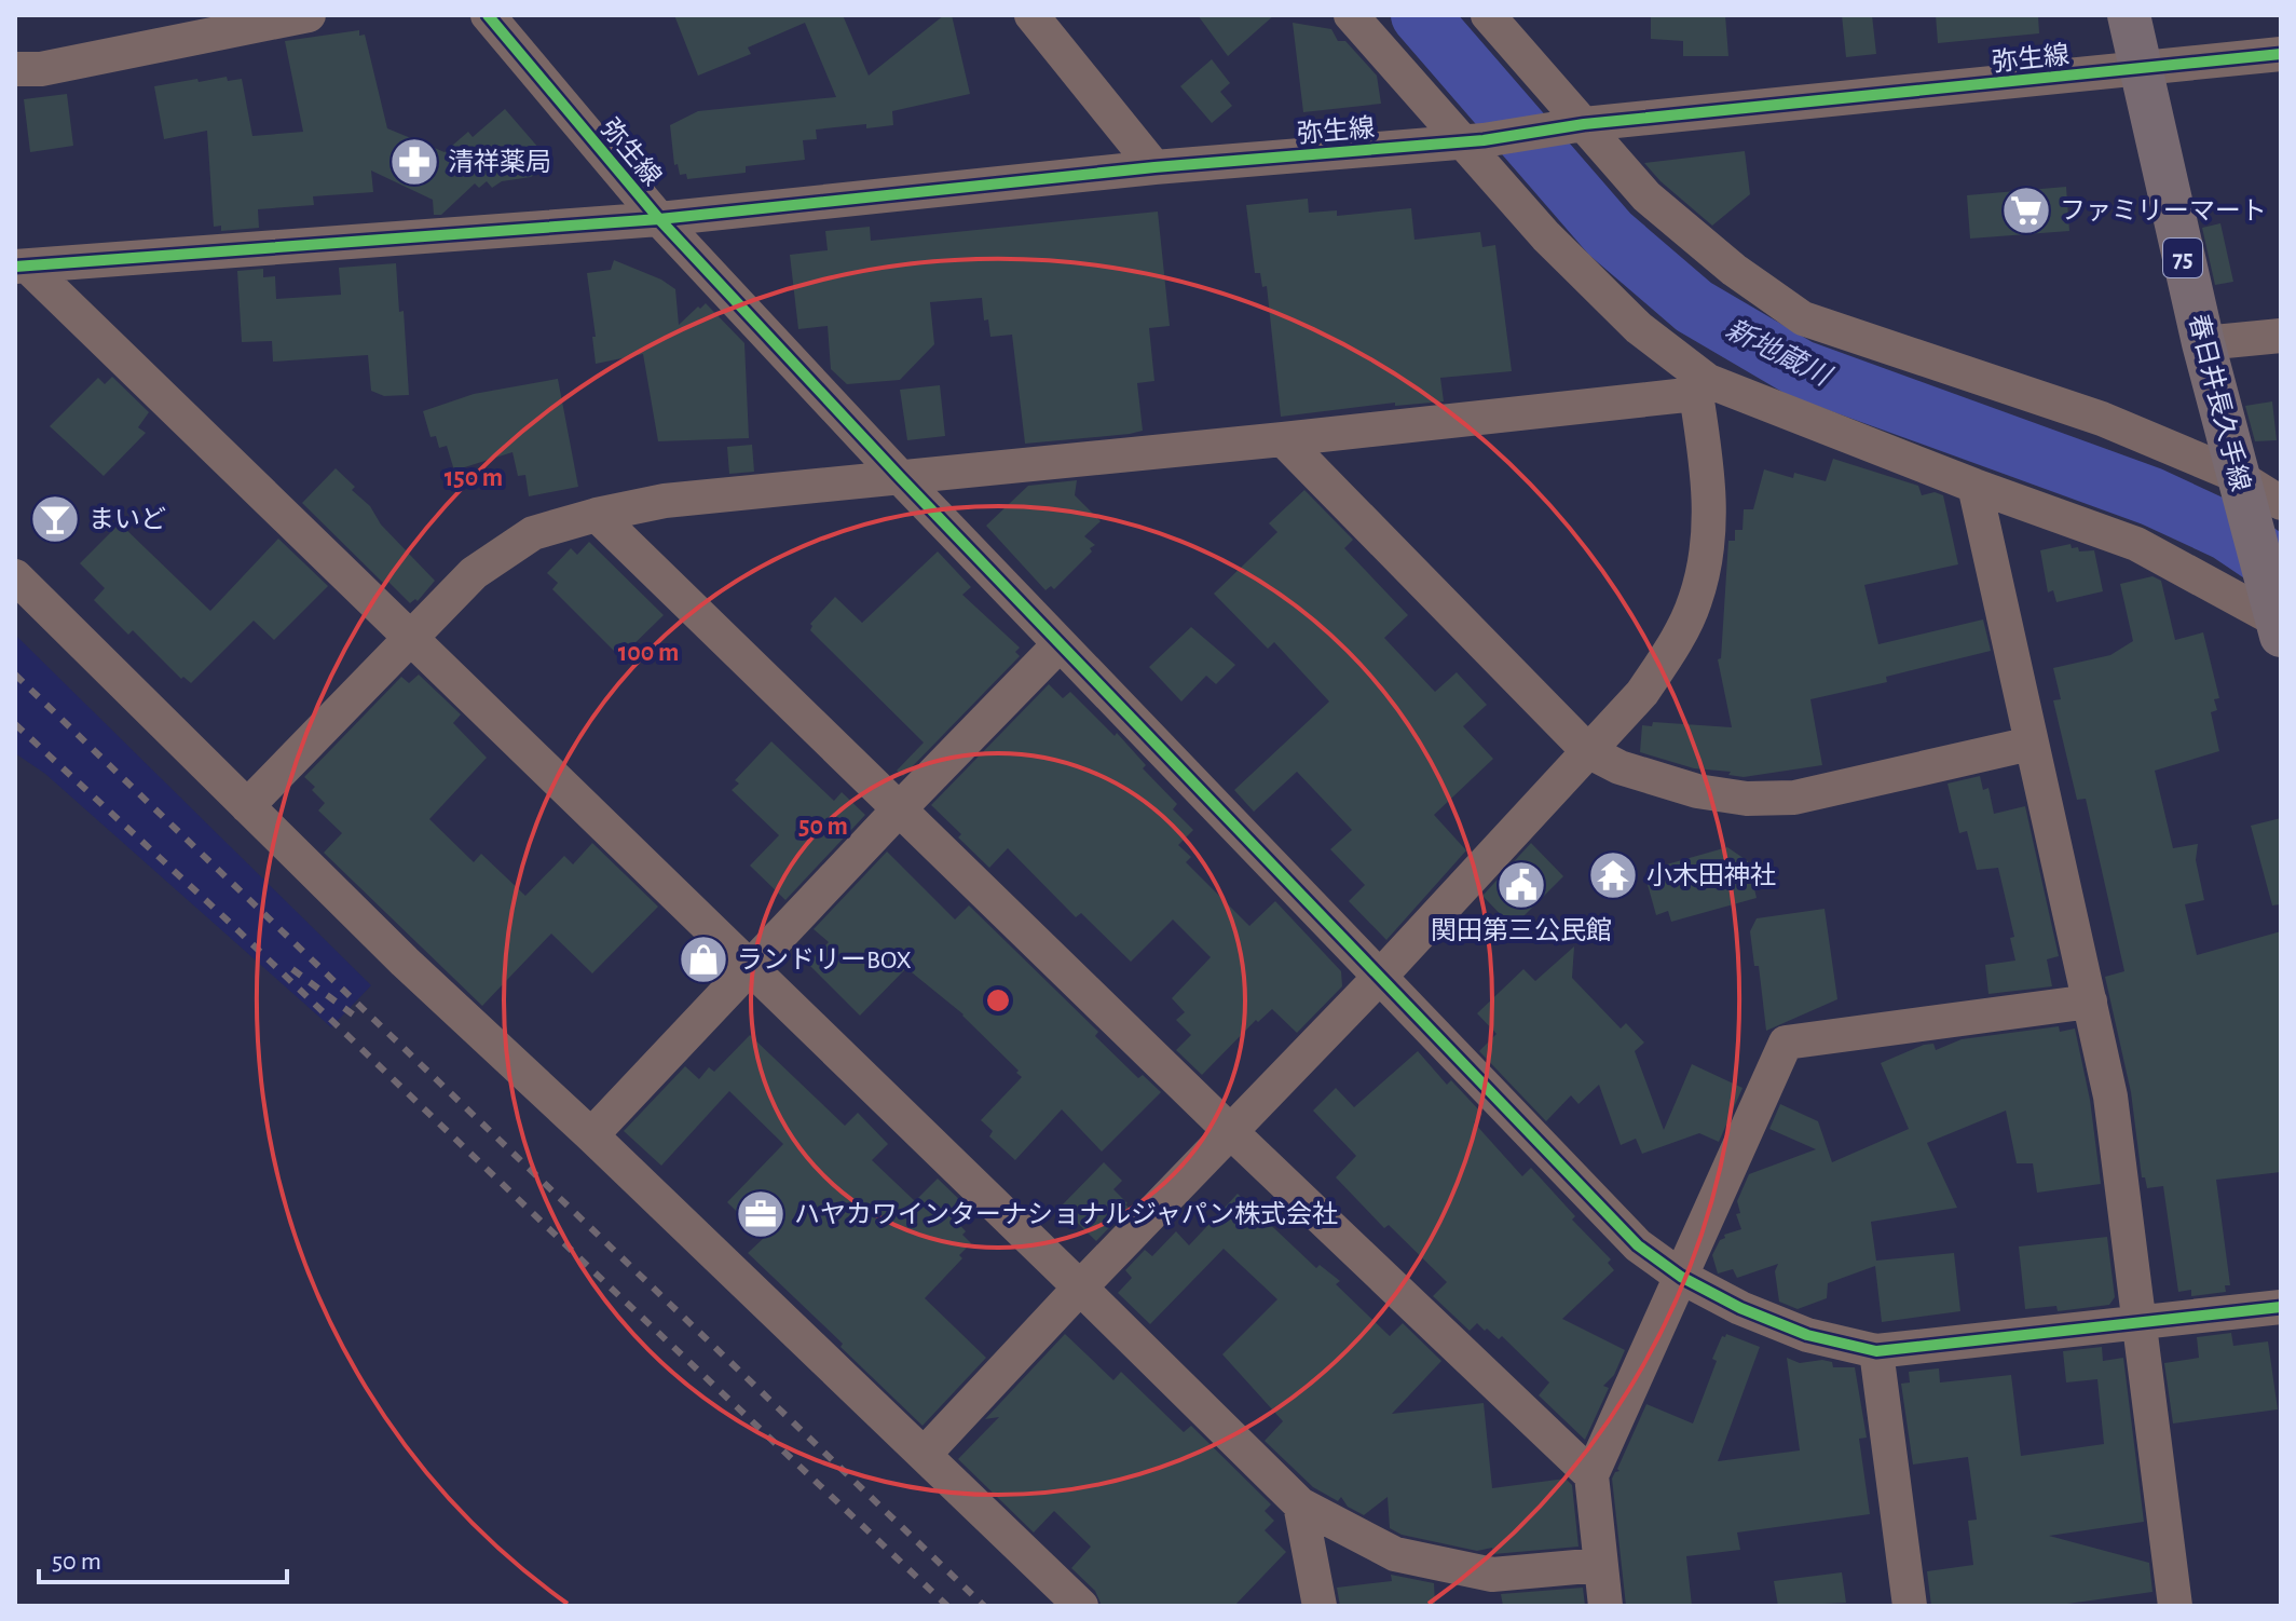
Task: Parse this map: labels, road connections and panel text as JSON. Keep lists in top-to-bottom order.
{
  "streets": {
    "main road": ["75", "春日井長久手線"],
    "street": ["弥生線"]
  },
  "crossings": [
    ["弥生線", "春日井長久手線"]
  ],
  "water": ["新地蔵川"],
  "places": {
    "pharmacy": ["清祥薬局"],
    "supermarket": ["ファミリーマート"],
    "bar": ["まいど"],
    "temple": ["小木田神社"],
    "public building": ["関田第三公民館"],
    "shop": ["ランドリーBOX"],
    "office": ["ハヤカワインターナショナルジャパン株式会社"]
  },
  "scale_bar": "50 m",
  "rings": ["150 m", "100 m", "50 m"]
}
